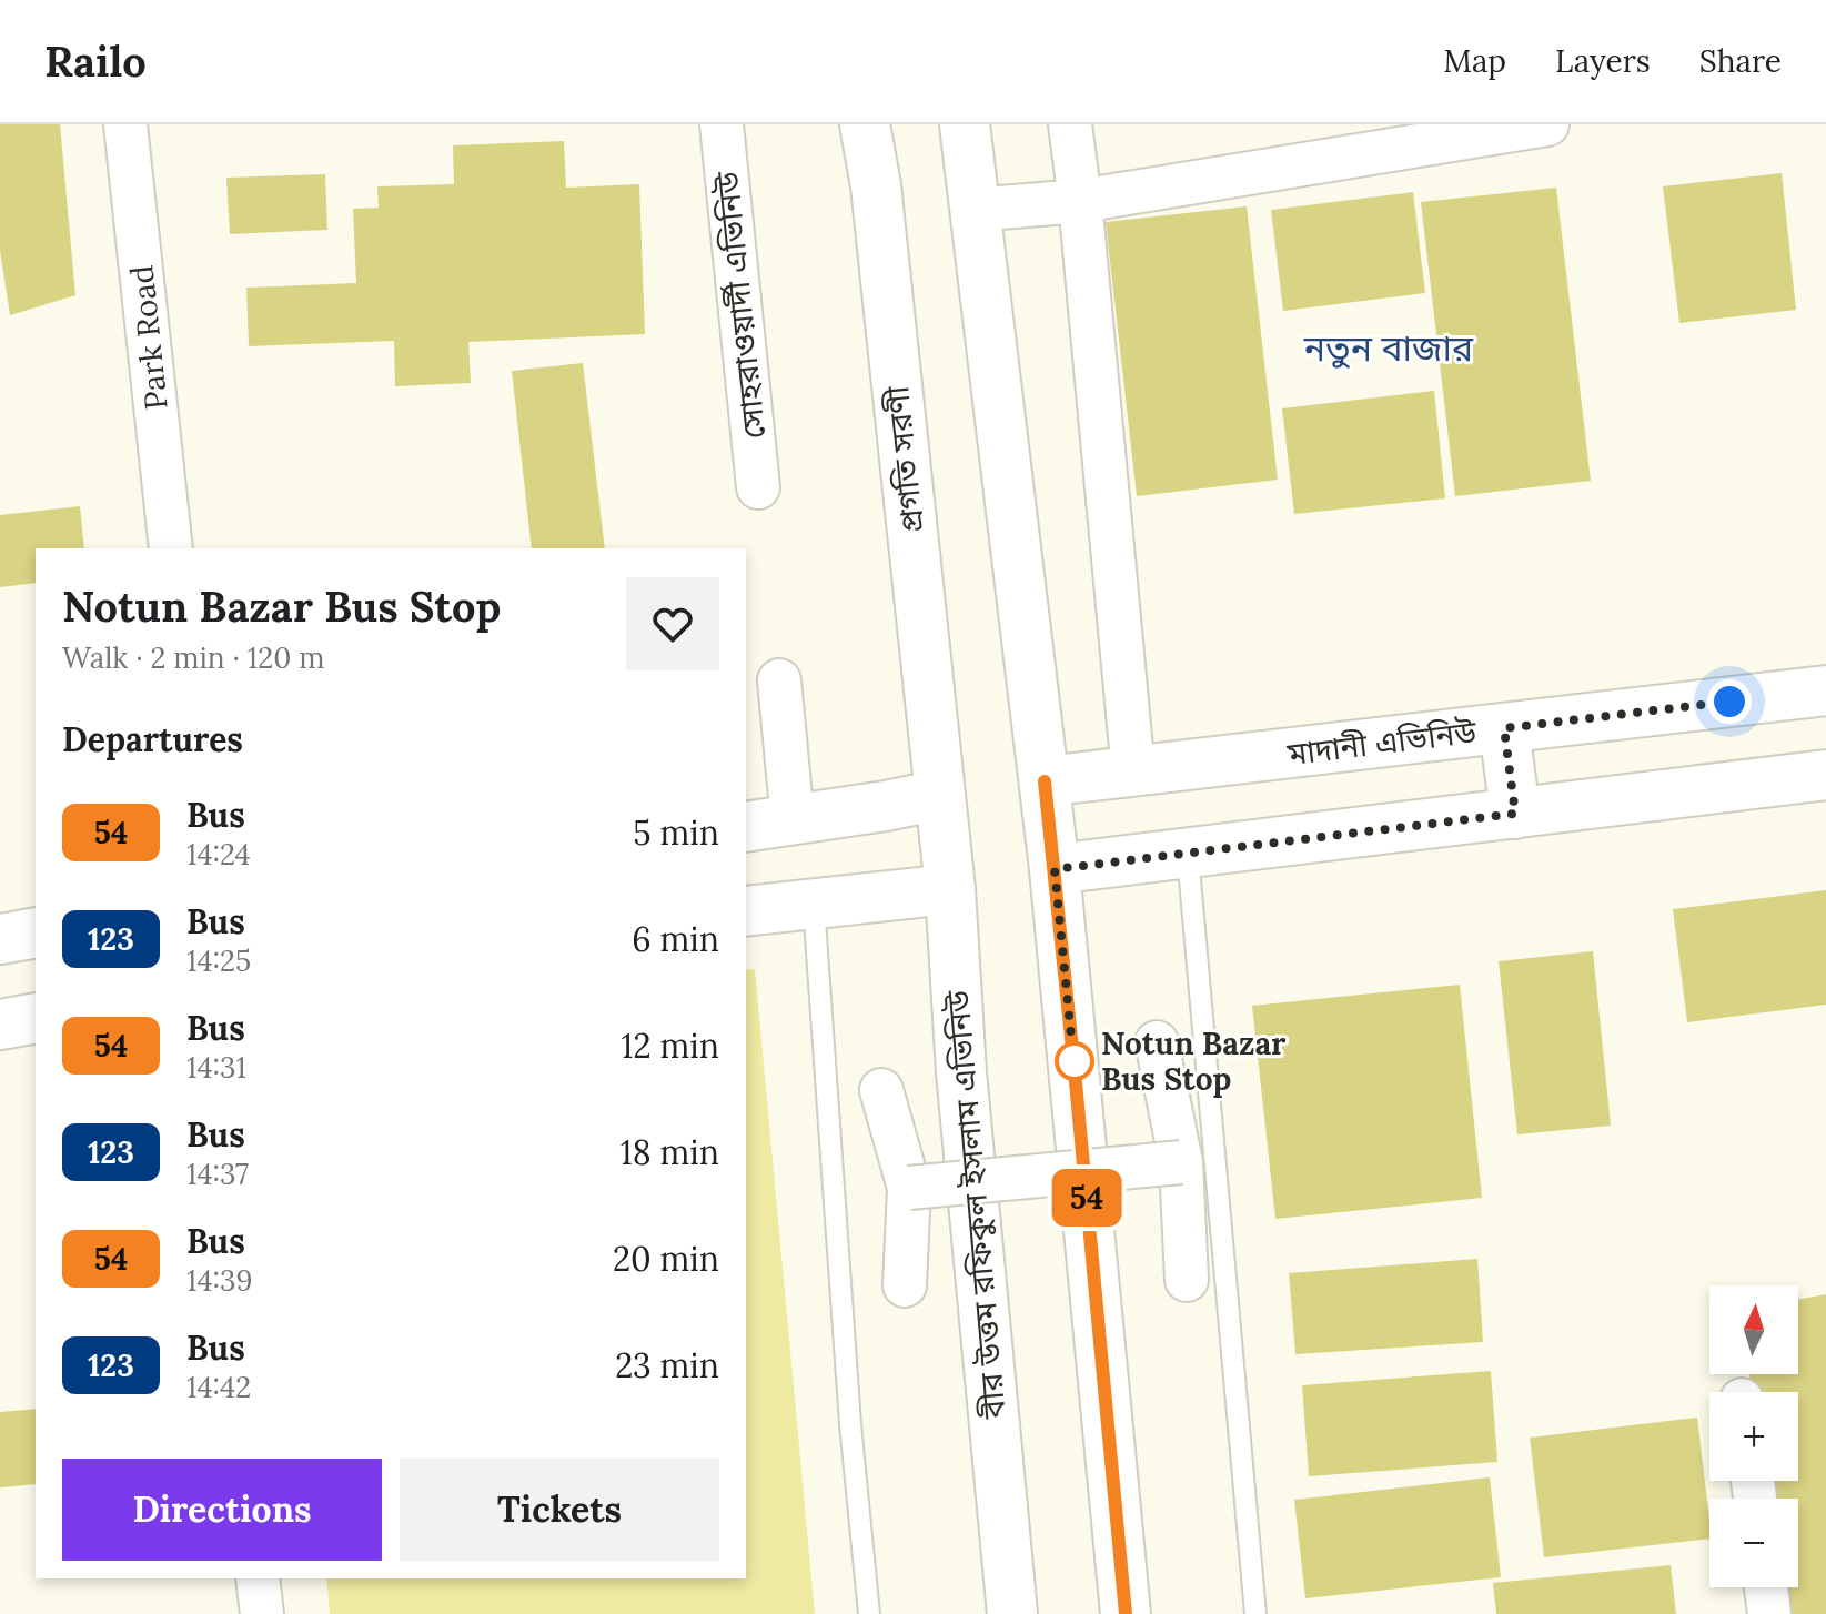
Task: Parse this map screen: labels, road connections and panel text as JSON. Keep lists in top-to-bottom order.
{
  "streets": {
    "main road": ["প্রগতি সরণী", "মাদানী এভিনিউ", "বীর উত্তম রফিকুল ইসলাম এভিনিউ"],
    "street": ["সোহরাওয়ার্দী এভিনিউ", "Park Road"]
  },
  "crossings": [
    ["প্রগতি সরণী", "বীর উত্তম রফিকুল ইসলাম এভিনিউ"]
  ],
  "districts": ["নতুন বাজার"],
  "places": ["Notun Bazar Bus Stop"],
  "lines": ["bus line 54"],
  "north": "top",
  "page": {
    "header": "Railo",
    "nav": ["Map", "Layers", "Share"],
    "on_map": "54",
    "heading": [
      ["Notun Bazar Bus Stop", "Walk · 2 min · 120 m"],
      "Departures"
    ],
    "list": [
      {
        "mark": "54",
        "name": "Bus",
        "note": "14:24",
        "value": "5 min"
      },
      {
        "mark": "123",
        "name": "Bus",
        "note": "14:25",
        "value": "6 min"
      },
      {
        "mark": "54",
        "name": "Bus",
        "note": "14:31",
        "value": "12 min"
      },
      {
        "mark": "123",
        "name": "Bus",
        "note": "14:37",
        "value": "18 min"
      },
      {
        "mark": "54",
        "name": "Bus",
        "note": "14:39",
        "value": "20 min"
      },
      {
        "mark": "123",
        "name": "Bus",
        "note": "14:42",
        "value": "23 min"
      }
    ],
    "map_buttons": ["+", "−"],
    "buttons": ["Directions", "Tickets"]
  }
}
